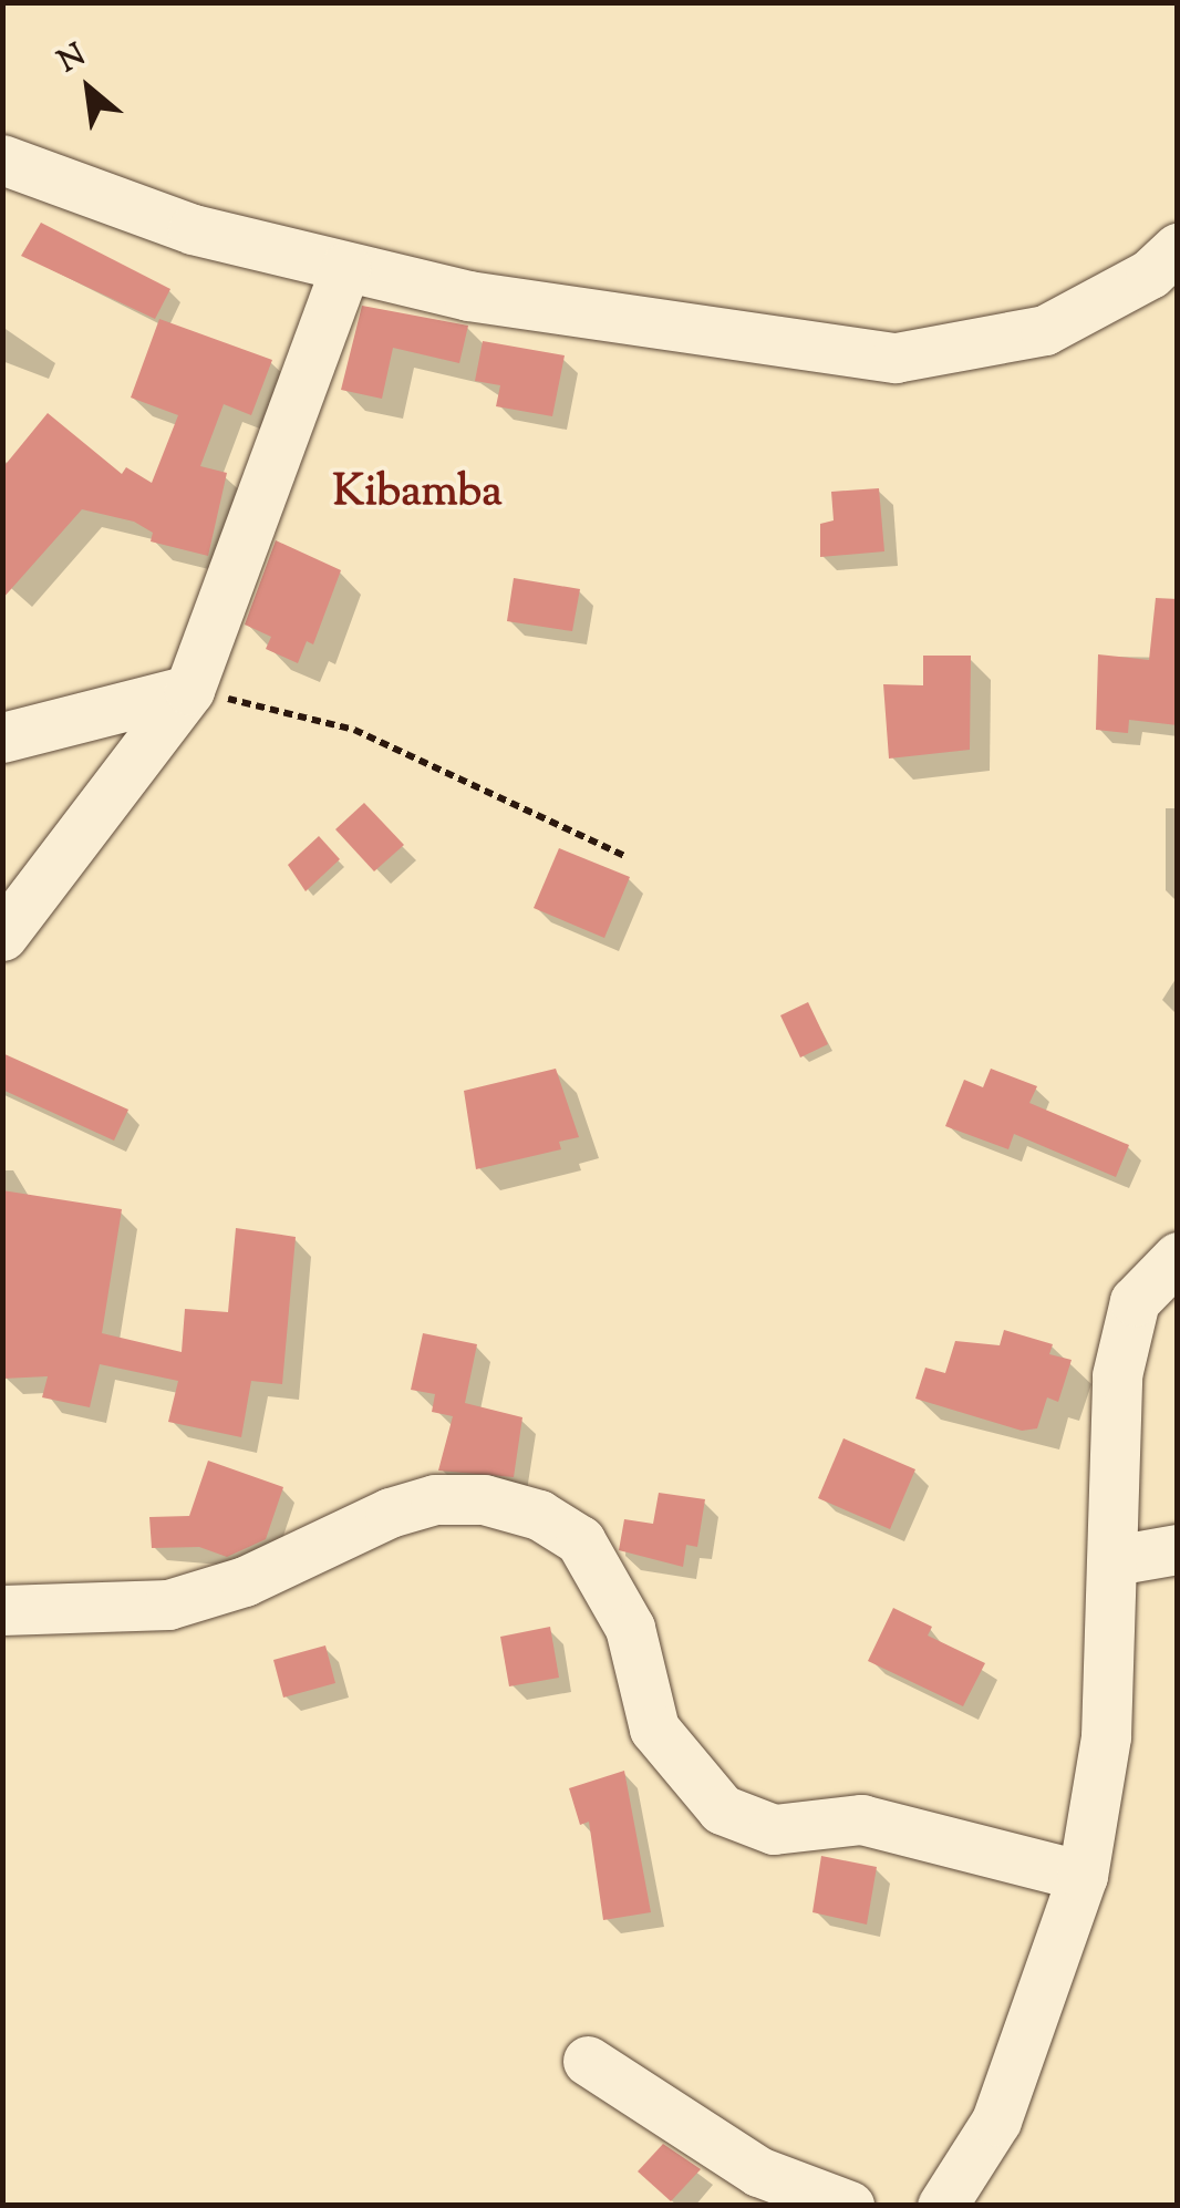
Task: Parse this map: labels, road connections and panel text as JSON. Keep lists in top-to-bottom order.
{
  "districts": ["Kibamba"],
  "north": "top left"
}
